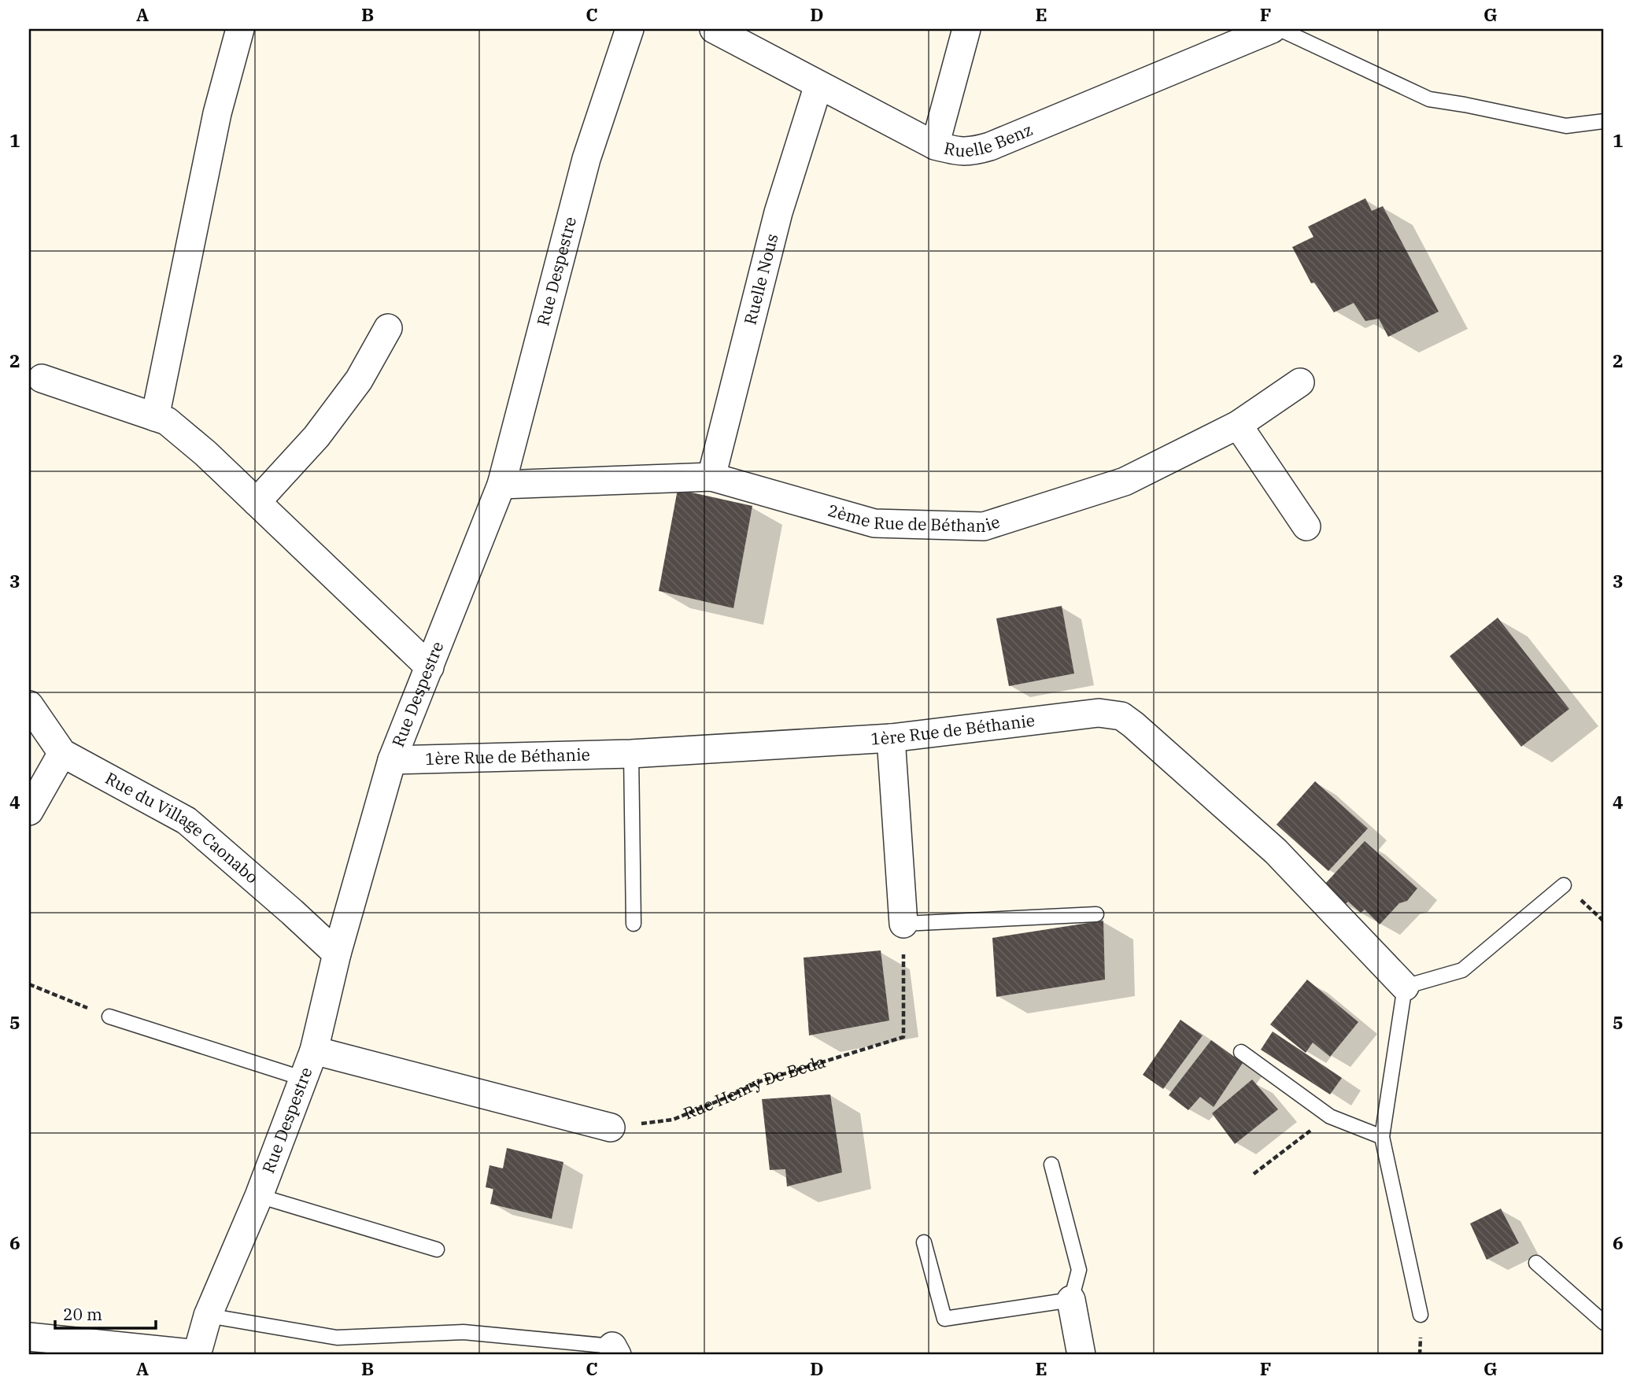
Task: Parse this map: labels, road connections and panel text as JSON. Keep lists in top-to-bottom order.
{
  "streets": {
    "street": [
      "Ruelle Benz",
      "Rue Despestre",
      "Ruelle Nous",
      "2ème Rue de Béthanie",
      "1ère Rue de Béthanie",
      "Rue du Village Caonabo"
    ],
    "path": ["Rue Henry De Beda"]
  },
  "crossings": [
    ["Ruelle Benz", "Ruelle Nous"],
    ["Rue Despestre", "2ème Rue de Béthanie"],
    ["Rue Despestre", "1ère Rue de Béthanie"],
    ["Rue Despestre", "Rue du Village Caonabo"],
    ["Ruelle Nous", "2ème Rue de Béthanie"]
  ],
  "scale_bar": "20 m",
  "grid": {
    "columns": [
      "A",
      "B",
      "C",
      "D",
      "E",
      "F",
      "G"
    ],
    "rows": [
      "1",
      "2",
      "3",
      "4",
      "5",
      "6"
    ]
  }
}
